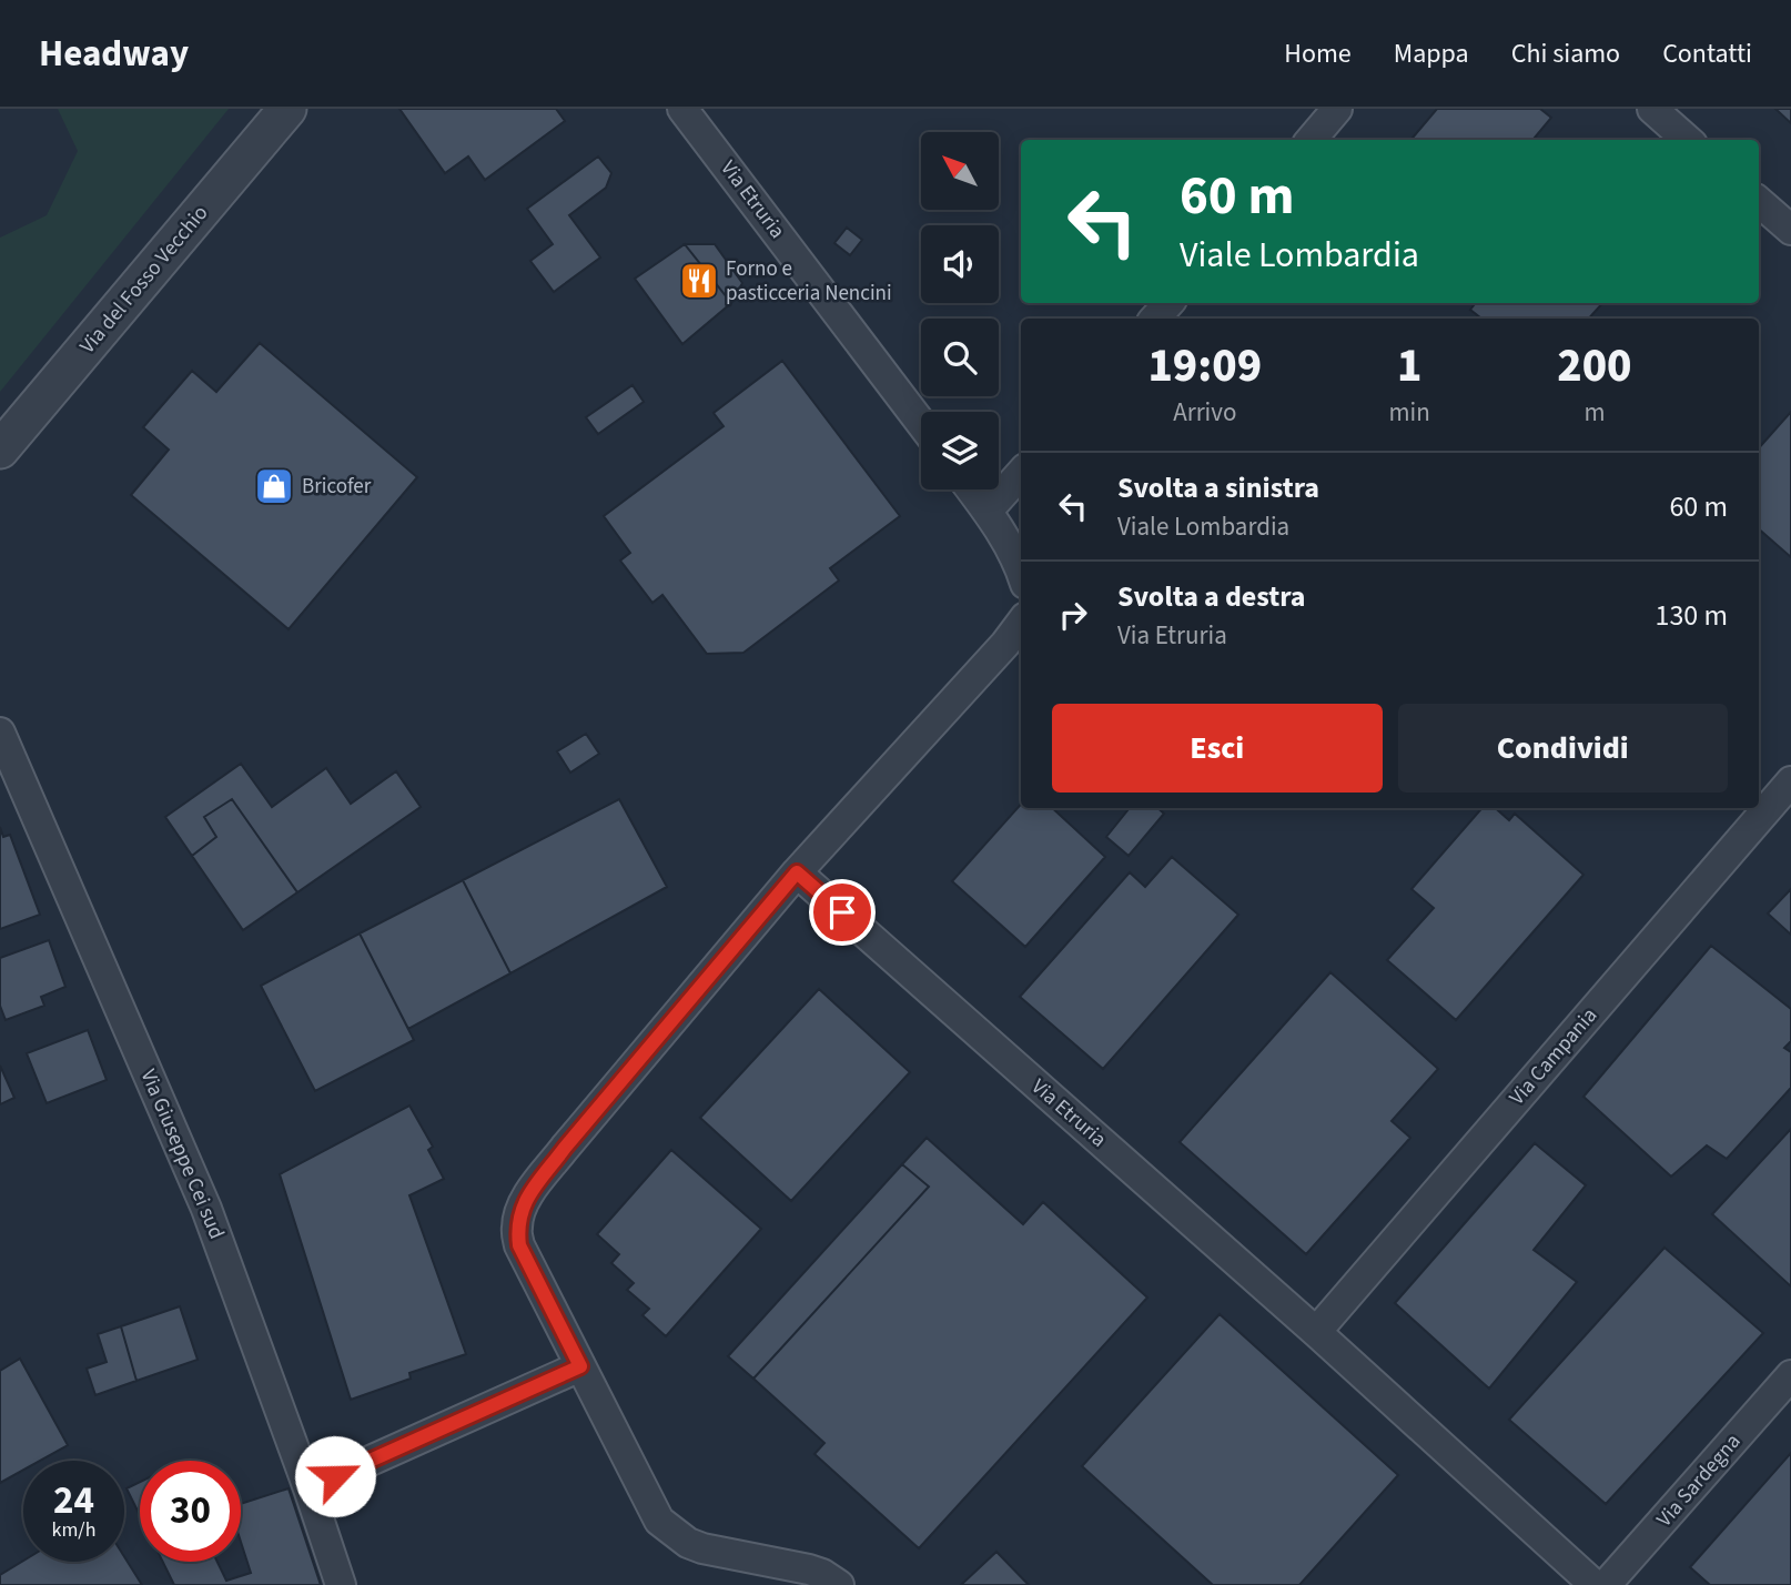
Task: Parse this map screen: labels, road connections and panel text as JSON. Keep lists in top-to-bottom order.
{
  "streets": {
    "street": [
      "Via Etruria",
      "Via del Fosso Vecchio",
      "Via Campania",
      "Via Giuseppe Cei sud",
      "Via Sardegna"
    ]
  },
  "crossings": [
    ["Via Etruria", "Via Campania"]
  ],
  "places": {
    "restaurant": ["Forno e pasticceria Nencini"],
    "shop": ["Bricofer"]
  },
  "north": "top left",
  "page": {
    "header": "Headway",
    "nav": [
      "Home",
      "Mappa",
      "Chi siamo",
      "Contatti"
    ],
    "turn": ["60 m", "Viale Lombardia"],
    "eta": [
      "19:09",
      "Arrivo",
      "1",
      "min",
      "200",
      "m"
    ],
    "list": [
      {
        "name": "Svolta a sinistra",
        "note": "Viale Lombardia",
        "value": "60 m"
      },
      {
        "name": "Svolta a destra",
        "note": "Via Etruria",
        "value": "130 m"
      }
    ],
    "buttons": ["Esci", "Condividi"],
    "speed": "24 km/h",
    "limit": "30"
  }
}
